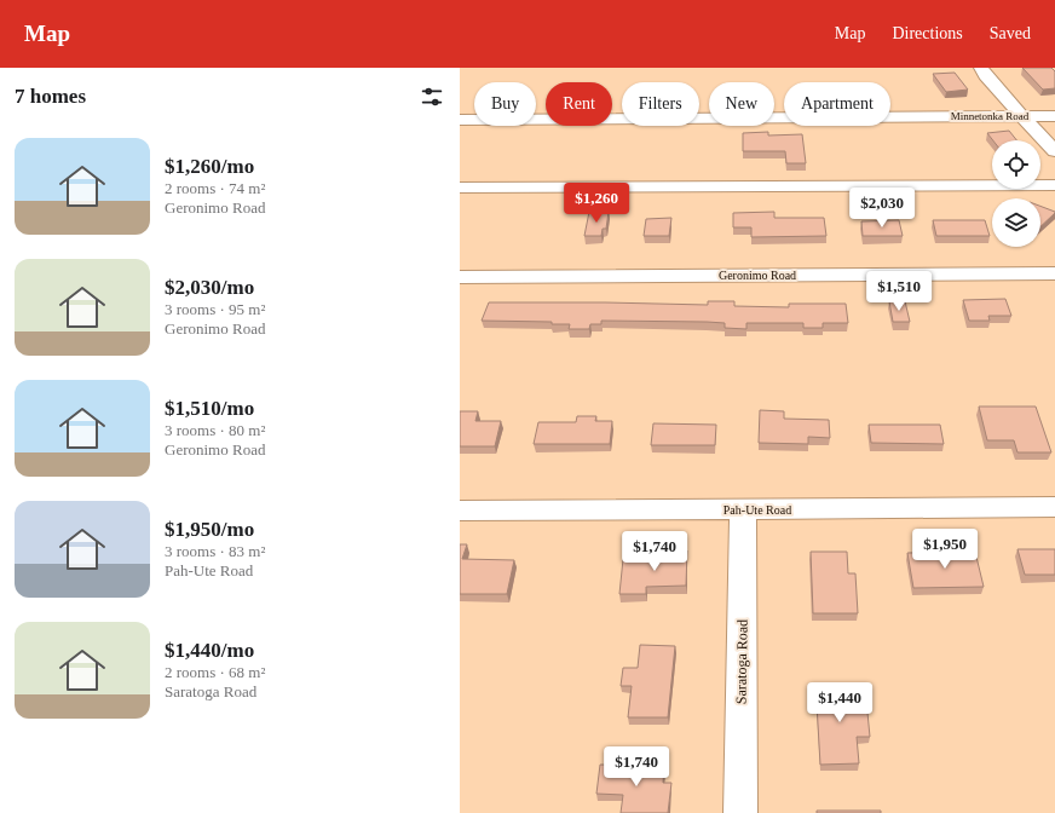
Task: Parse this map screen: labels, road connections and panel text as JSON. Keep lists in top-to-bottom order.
{
  "streets": {
    "street": [
      "Minnetonka Road",
      "Geronimo Road",
      "Pah-Ute Road",
      "Saratoga Road"
    ]
  },
  "crossings": [
    ["Pah-Ute Road", "Saratoga Road"]
  ],
  "page": {
    "header": "Map",
    "nav": ["Map", "Directions", "Saved"],
    "heading": "7 homes",
    "chip": [
      "Buy",
      "Rent",
      "Filters",
      "New",
      "Apartment"
    ],
    "list": [
      {
        "name": "$1,260/mo",
        "note": "2 rooms · 74 m² · Geronimo Road"
      },
      {
        "name": "$2,030/mo",
        "note": "3 rooms · 95 m² · Geronimo Road"
      },
      {
        "name": "$1,510/mo",
        "note": "3 rooms · 80 m² · Geronimo Road"
      },
      {
        "name": "$1,950/mo",
        "note": "3 rooms · 83 m² · Pah-Ute Road"
      },
      {
        "name": "$1,440/mo",
        "note": "2 rooms · 68 m² · Saratoga Road"
      }
    ],
    "price": [
      "$1,260",
      "$2,030",
      "$1,510",
      "$1,950",
      "$1,740",
      "$1,440",
      "$1,740"
    ]
  }
}
